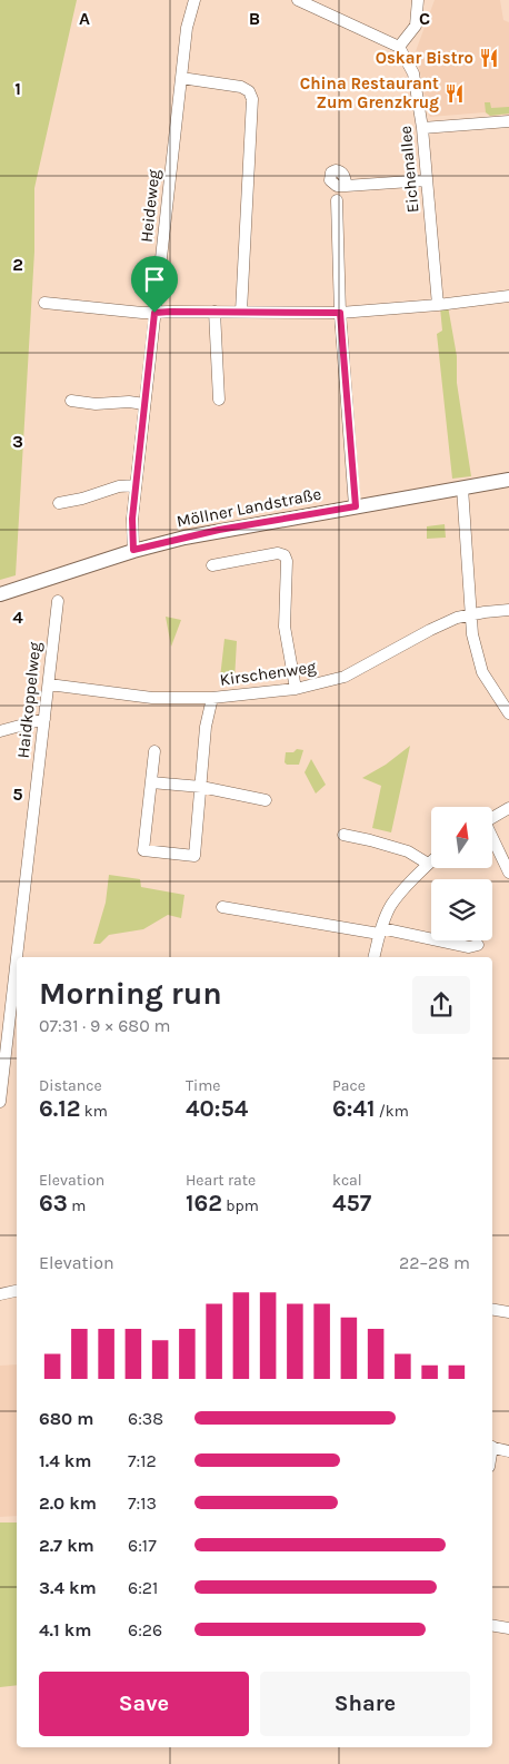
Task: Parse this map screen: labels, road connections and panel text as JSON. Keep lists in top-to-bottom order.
{
  "streets": {
    "main road": ["Möllner Landstraße"],
    "street": [
      "Eichenallee",
      "Heideweg",
      "Kirschenweg",
      "Haidkoppelweg"
    ]
  },
  "crossings": [
    ["Heideweg", "Möllner Landstraße"],
    ["Kirschenweg", "Haidkoppelweg"]
  ],
  "places": {
    "restaurant": ["Oskar Bistro", "China Restaurant Zum Grenzkrug"]
  },
  "north": "top",
  "page": {
    "heading": ["Morning run", "07:31 · 9 × 680 m"],
    "stats": [
      ["Distance", "6.12 km"],
      ["Time", "40:54"],
      ["Pace", "6:41 /km"],
      ["Elevation", "63 m"],
      ["Heart rate", "162 bpm"],
      ["kcal", "457"]
    ],
    "chart": ["Elevation", "22–28 m"],
    "list": [
      {
        "name": "680 m",
        "note": "6:38"
      },
      {
        "name": "1.4 km",
        "note": "7:12"
      },
      {
        "name": "2.0 km",
        "note": "7:13"
      },
      {
        "name": "2.7 km",
        "note": "6:17"
      },
      {
        "name": "3.4 km",
        "note": "6:21"
      },
      {
        "name": "4.1 km",
        "note": "6:26"
      }
    ],
    "buttons": ["Save", "Share"]
  },
  "grid": {
    "columns": ["A", "B", "C"],
    "rows": [
      "1",
      "2",
      "3",
      "4",
      "5"
    ]
  }
}
